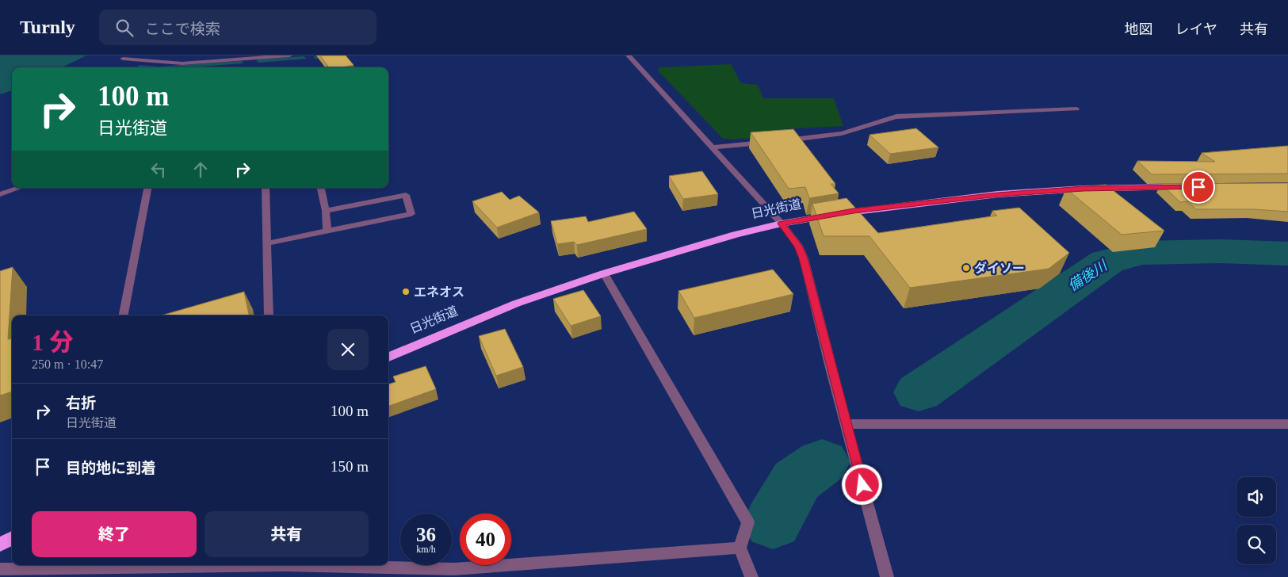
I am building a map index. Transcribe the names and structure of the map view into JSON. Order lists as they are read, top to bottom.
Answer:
{
  "streets": {
    "highway": ["日光街道"]
  },
  "water": ["備後川"],
  "places": ["ダイソー", "エネオス"],
  "page": {
    "header": "Turnly",
    "search": "ここで検索",
    "nav": ["地図", "レイヤ", "共有"],
    "turn": ["100 m", "日光街道"],
    "heading": ["1 分", "250 m · 10:47"],
    "list": [
      {
        "name": "右折",
        "note": "日光街道",
        "value": "100 m"
      },
      {
        "name": "目的地に到着",
        "value": "150 m"
      }
    ],
    "buttons": ["終了", "共有"],
    "speed": "36 km/h",
    "limit": "40"
  }
}
